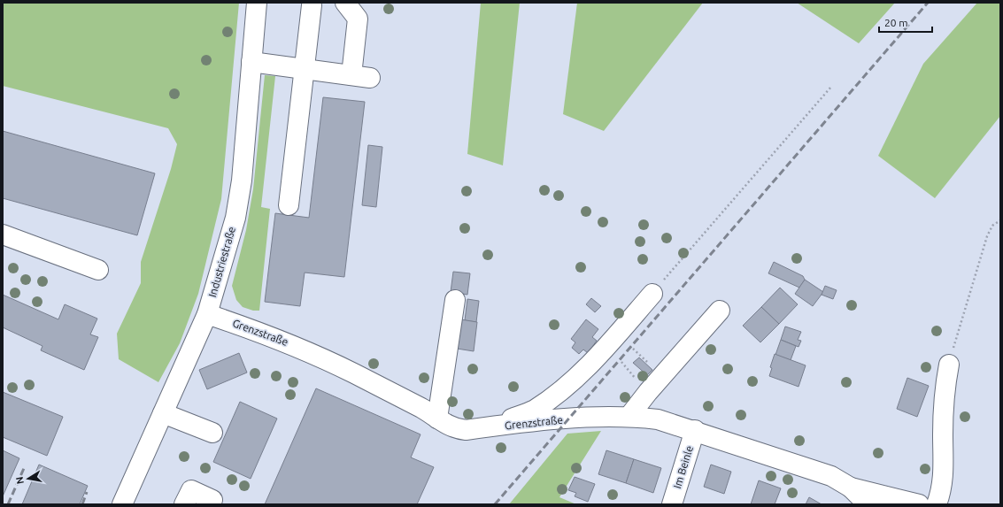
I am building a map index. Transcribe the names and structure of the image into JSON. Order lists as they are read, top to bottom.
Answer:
{
  "streets": {
    "street": ["Industriestraße", "Grenzstraße", "Im Beinle"]
  },
  "crossings": [
    ["Industriestraße", "Grenzstraße"],
    ["Grenzstraße", "Im Beinle"]
  ],
  "scale_bar": "20 m",
  "north": "left"
}
